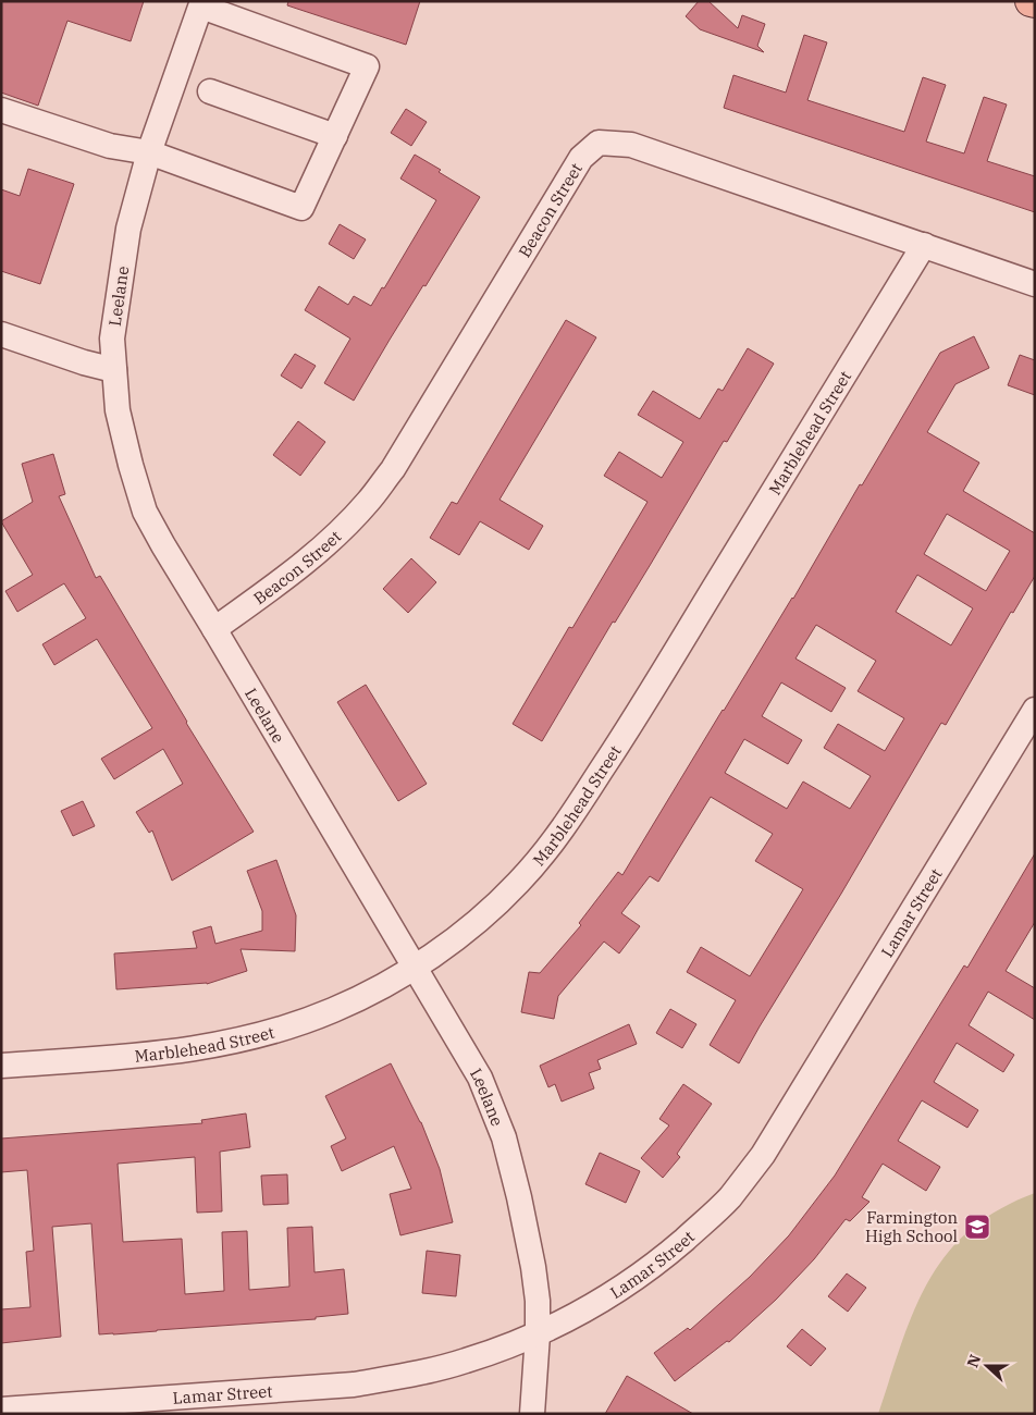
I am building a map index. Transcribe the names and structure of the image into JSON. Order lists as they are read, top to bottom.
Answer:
{
  "streets": {
    "street": [
      "Beacon Street",
      "Leelane",
      "Marblehead Street",
      "Lamar Street"
    ]
  },
  "crossings": [
    ["Beacon Street", "Leelane"],
    ["Beacon Street", "Marblehead Street"],
    ["Leelane", "Marblehead Street"],
    ["Leelane", "Lamar Street"]
  ],
  "places": {
    "school or university": ["Farmington High School"]
  },
  "north": "left"
}
